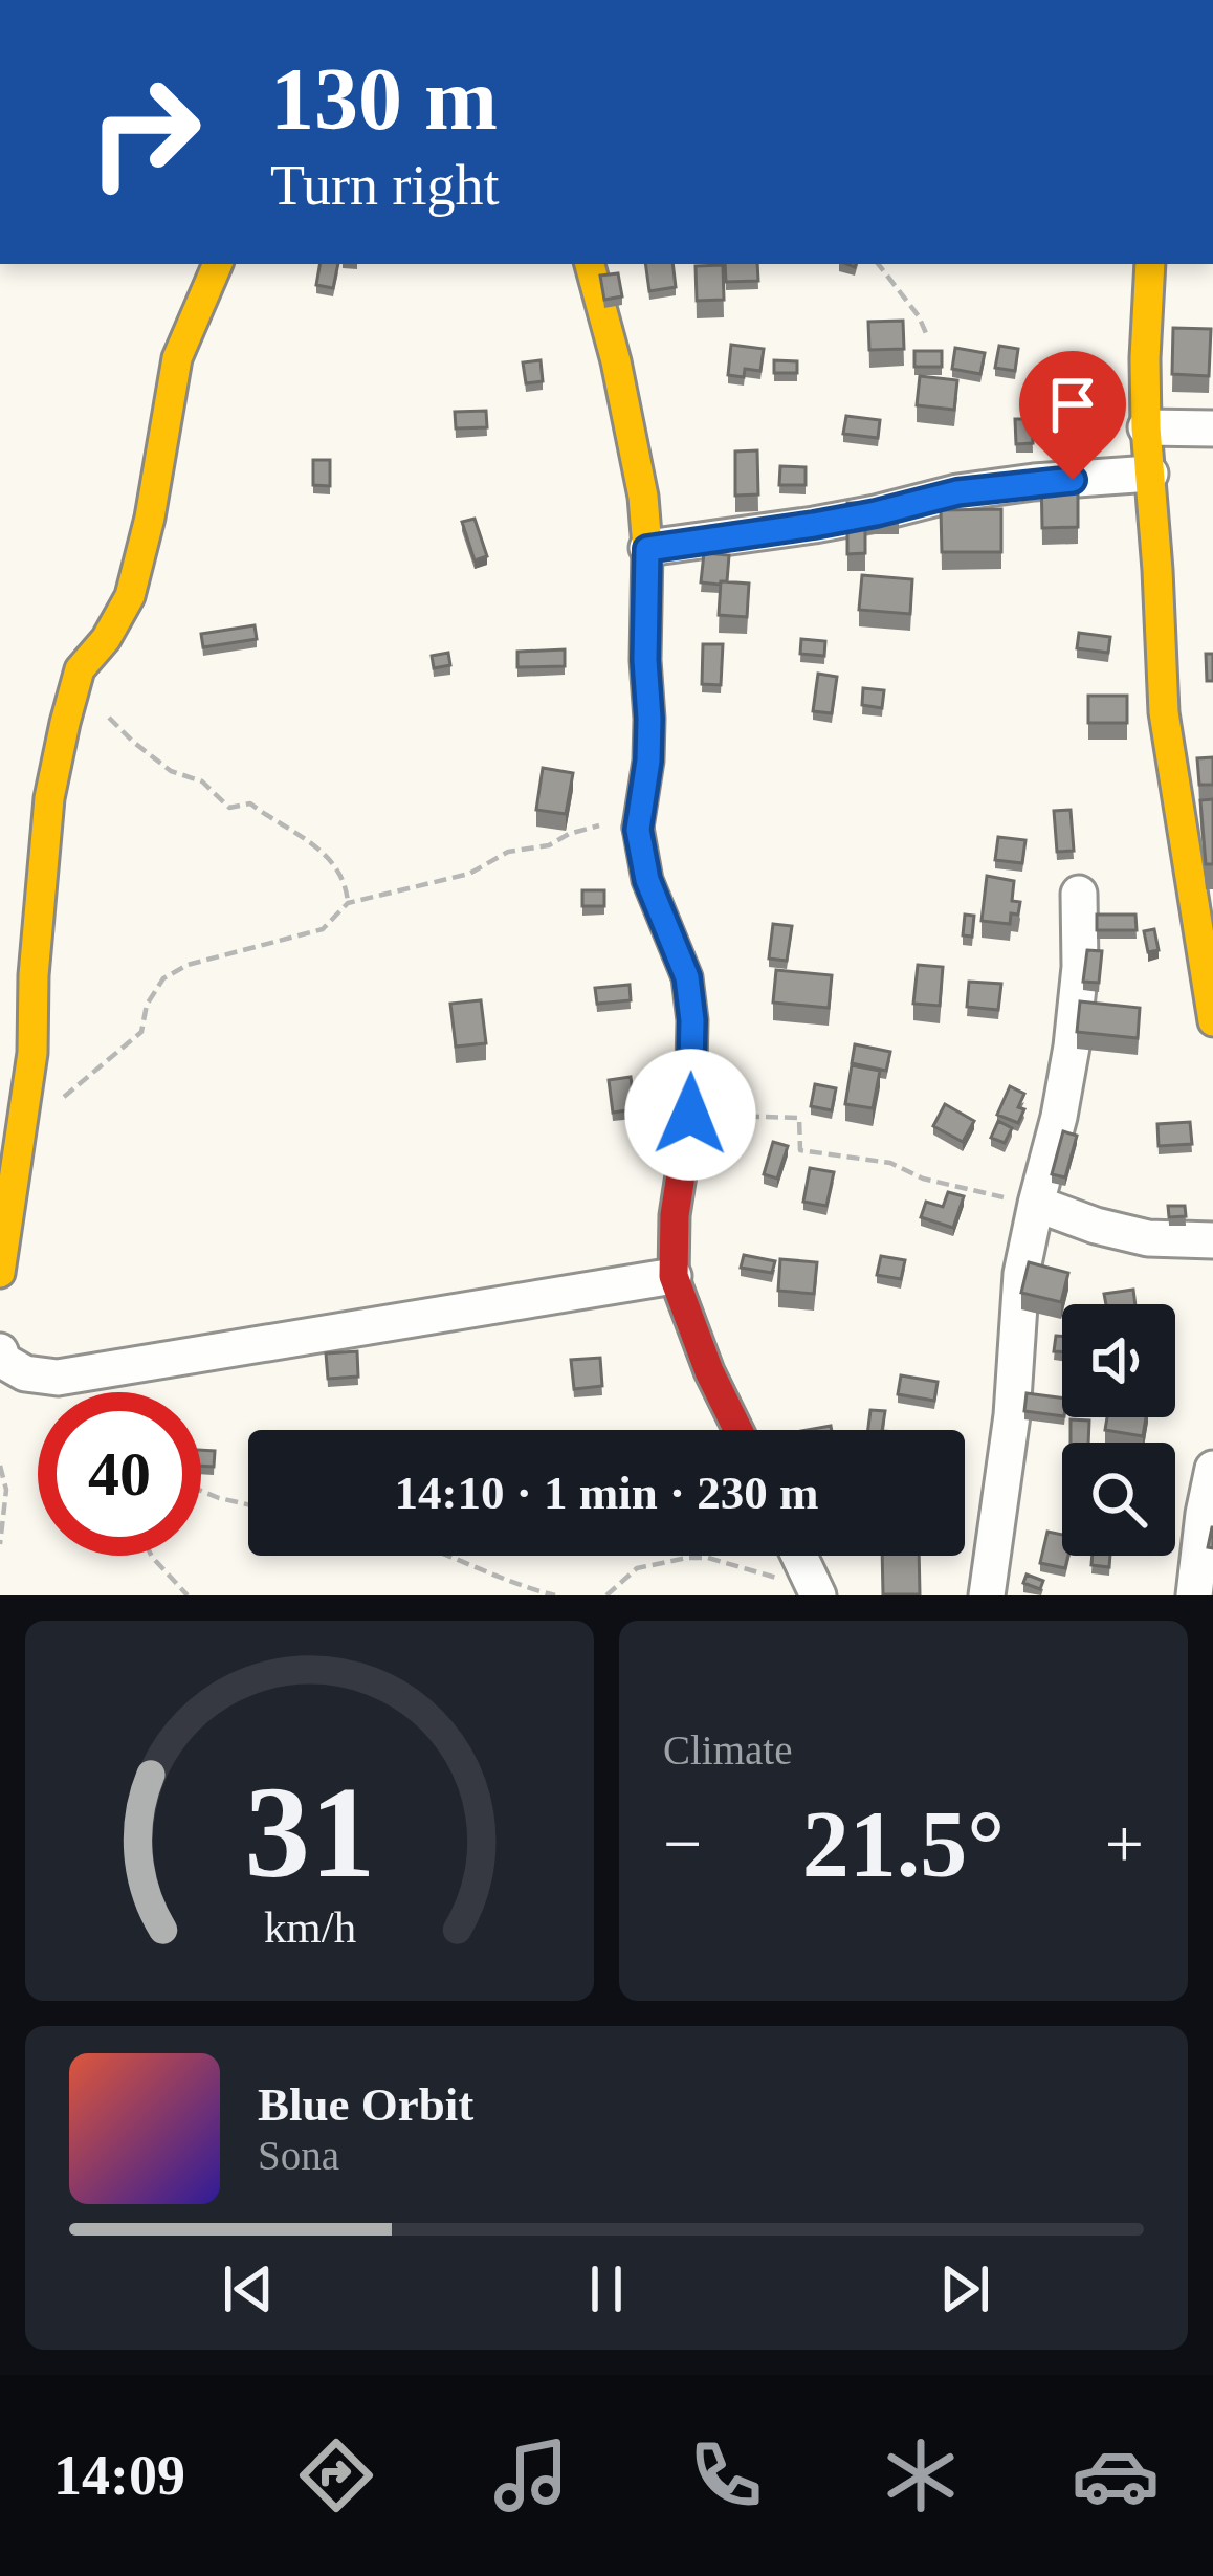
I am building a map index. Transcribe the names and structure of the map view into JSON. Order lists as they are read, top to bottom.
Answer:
{
  "page": {
    "turn": ["130 m", "Turn right"],
    "limit": "40",
    "trip": "14:10 · 1 min · 230 m",
    "tile": "Climate",
    "heat": ["−", "21.5°", "+"],
    "song": ["Blue Orbit", "Sona"],
    "tabs": "14:09",
    "gauge": ["31", "km/h"]
  }
}
